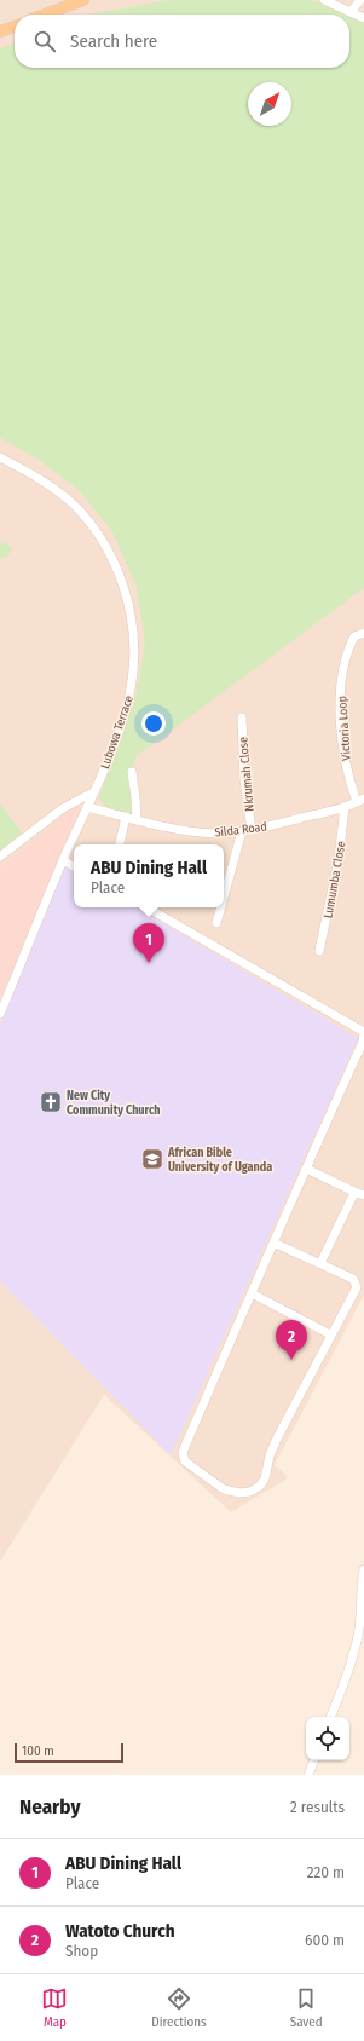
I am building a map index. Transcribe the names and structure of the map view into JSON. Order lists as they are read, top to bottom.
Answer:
{
  "streets": {
    "street": [
      "Victoria Loop",
      "Lubowa Terrace",
      "Nkrumah Close",
      "Silda Road",
      "Lumumba Close"
    ]
  },
  "crossings": [
    ["Victoria Loop", "Silda Road"],
    ["Lubowa Terrace", "Silda Road"],
    ["Nkrumah Close", "Silda Road"],
    ["Silda Road", "Lumumba Close"]
  ],
  "places": {
    "church": ["New City Community Church"],
    "school or university": ["African Bible University of Uganda"]
  },
  "scale_bar": "100 m",
  "north": "top right",
  "page": {
    "search": "Search here",
    "popup": ["ABU Dining Hall", "Place"],
    "pins": ["1", "2"],
    "scale": "100 m",
    "heading": ["Nearby", "2 results"],
    "list": [
      {
        "mark": "1",
        "name": "ABU Dining Hall",
        "note": "Place",
        "value": "220 m"
      },
      {
        "mark": "2",
        "name": "Watoto Church",
        "note": "Shop",
        "value": "600 m"
      }
    ],
    "nav": ["Map", "Directions", "Saved"]
  }
}
